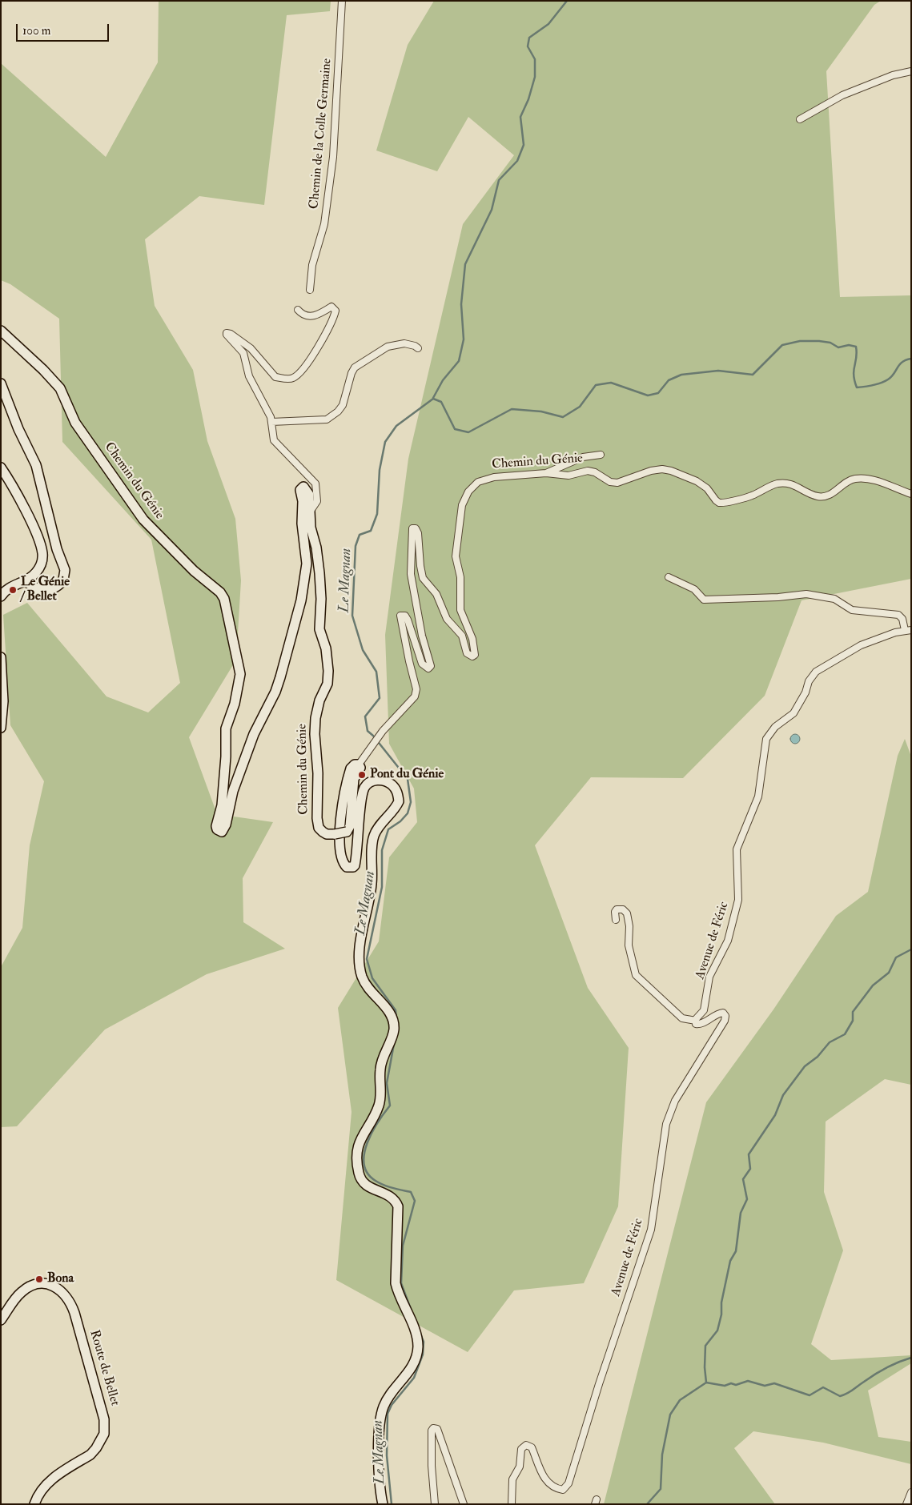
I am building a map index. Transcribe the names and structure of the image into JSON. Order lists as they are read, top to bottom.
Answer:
{
  "streets": {
    "street": [
      "Chemin de la Colle Germaine",
      "Chemin du Génie",
      "Avenue de Féric",
      "Route de Bellet"
    ]
  },
  "water": ["Le Magnan"],
  "places": ["Le Génie / Bellet", "Pont du Génie", "Bona"],
  "scale_bar": "100 m"
}
